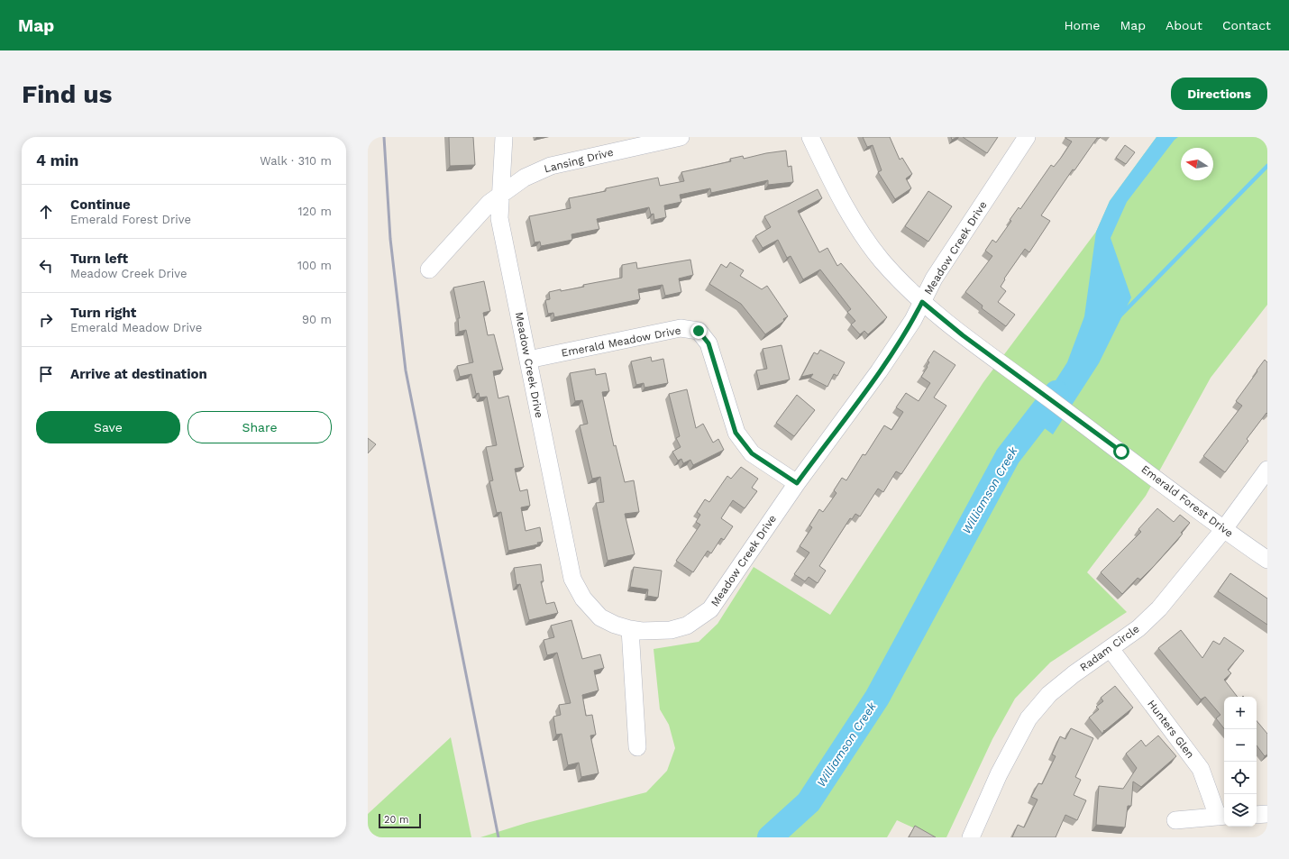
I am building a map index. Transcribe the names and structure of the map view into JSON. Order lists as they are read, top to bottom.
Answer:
{
  "streets": {
    "street": [
      "Lansing Drive",
      "Meadow Creek Drive",
      "Emerald Meadow Drive",
      "Emerald Forest Drive",
      "Radam Circle",
      "Hunters Glen"
    ]
  },
  "crossings": [
    ["Lansing Drive", "Meadow Creek Drive"],
    ["Meadow Creek Drive", "Emerald Meadow Drive"],
    ["Meadow Creek Drive", "Emerald Forest Drive"],
    ["Emerald Forest Drive", "Radam Circle"],
    ["Radam Circle", "Hunters Glen"]
  ],
  "water": ["Williamson Creek"],
  "scale_bar": "20 m",
  "north": "left",
  "page": {
    "header": "Map",
    "nav": [
      "Home",
      "Map",
      "About",
      "Contact"
    ],
    "buttons": [
      "Directions",
      ["Save", "Share"]
    ],
    "title": "Find us",
    "heading": ["4 min", "Walk · 310 m"],
    "list": [
      ["Continue", "Emerald Forest Drive", "120 m"],
      ["Turn left", "Meadow Creek Drive", "100 m"],
      ["Turn right", "Emerald Meadow Drive", "90 m"],
      "Arrive at destination"
    ],
    "map_buttons": ["+", "−"],
    "scale": "20 m"
  }
}
